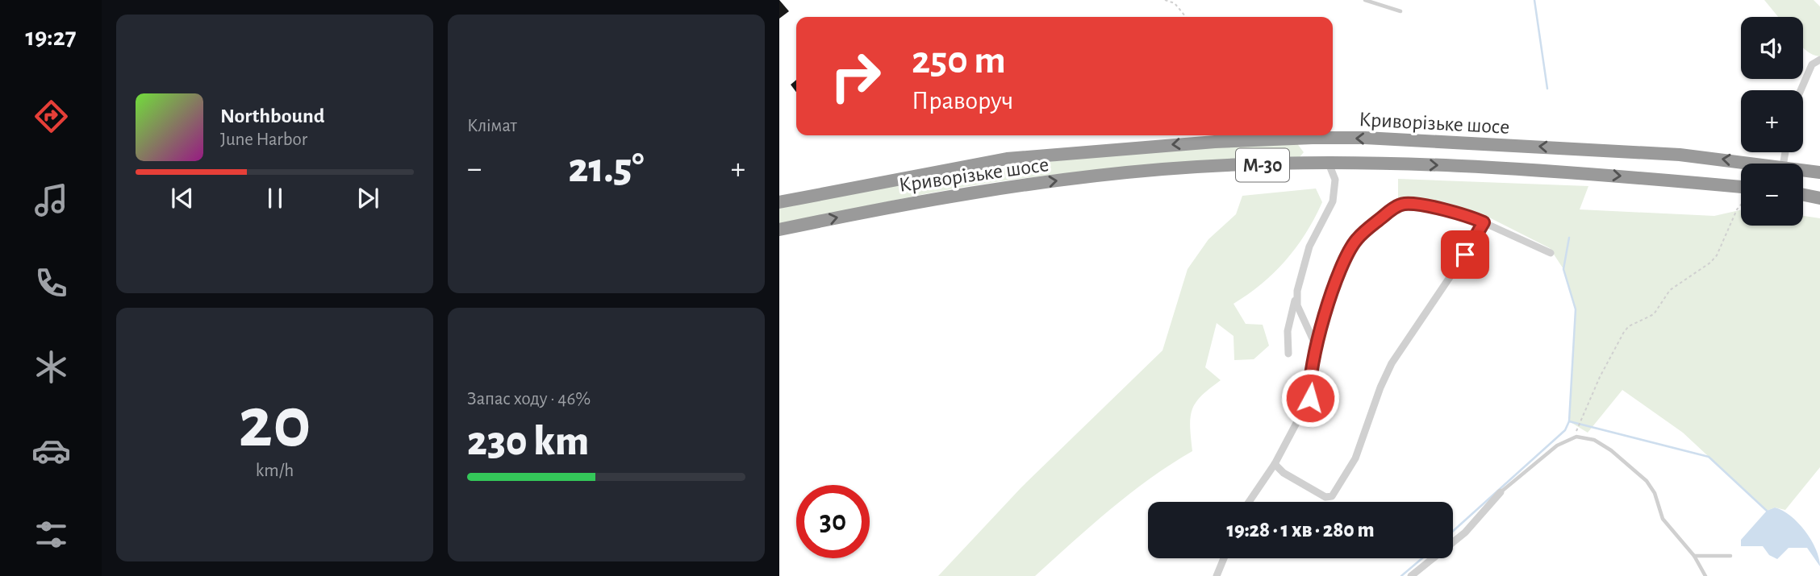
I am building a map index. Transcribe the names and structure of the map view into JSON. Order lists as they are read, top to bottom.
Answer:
{
  "streets": {
    "highway": ["Криворізьке шосе", "М-30"]
  },
  "page": {
    "tabs": "19:27",
    "tile": [
      "Клімат",
      ["20", "km/h"],
      ["Запас ходу · 46%", "230 km"]
    ],
    "map_buttons": ["+", "−"],
    "turn": ["250 m", "Праворуч"],
    "song": ["Northbound", "June Harbor"],
    "heat": ["−", "21.5°", "+"],
    "limit": "30",
    "trip": "19:28 · 1 хв · 280 m"
  }
}
